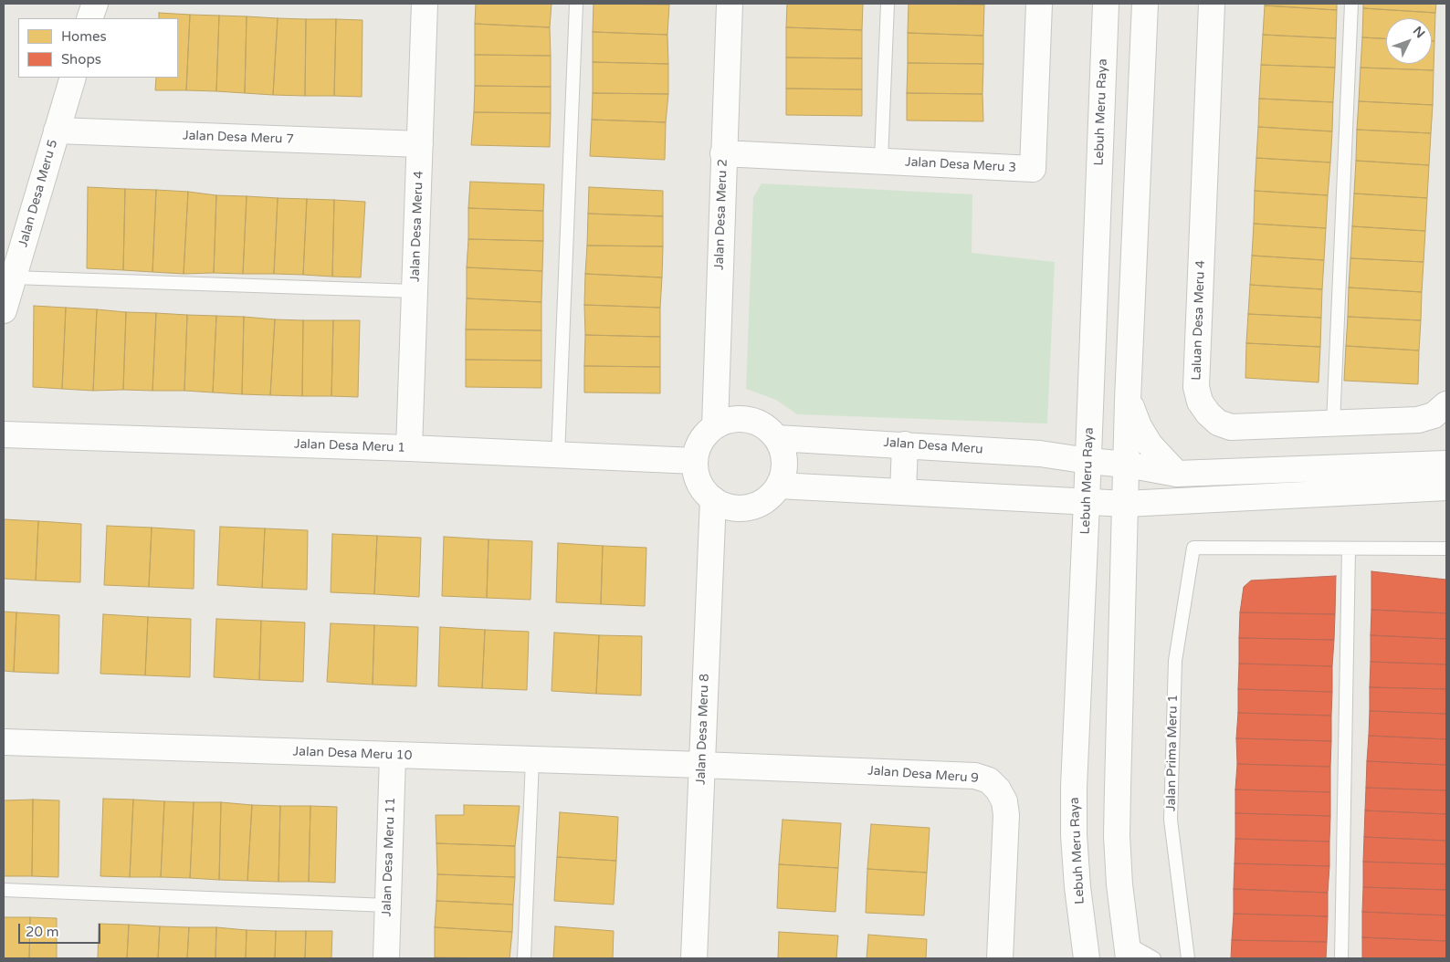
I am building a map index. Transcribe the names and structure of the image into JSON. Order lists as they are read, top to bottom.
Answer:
{
  "streets": {
    "street": [
      "Lebuh Meru Raya",
      "Jalan Desa Meru 7",
      "Jalan Desa Meru 3",
      "Jalan Desa Meru 5",
      "Jalan Desa Meru 2",
      "Jalan Desa Meru 4",
      "Laluan Desa Meru 4",
      "Jalan Desa Meru 1",
      "Jalan Desa Meru",
      "Jalan Desa Meru 8",
      "Jalan Desa Meru 10",
      "Jalan Desa Meru 9",
      "Jalan Desa Meru 11"
    ],
    "lane": ["Jalan Prima Meru 1"]
  },
  "crossings": [
    ["Lebuh Meru Raya", "Jalan Desa Meru"],
    ["Jalan Desa Meru 7", "Jalan Desa Meru 5"],
    ["Jalan Desa Meru 7", "Jalan Desa Meru 4"],
    ["Jalan Desa Meru 3", "Jalan Desa Meru 2"],
    ["Jalan Desa Meru 2", "Jalan Desa Meru 1"],
    ["Jalan Desa Meru 2", "Jalan Desa Meru"],
    ["Jalan Desa Meru 2", "Jalan Desa Meru 8"],
    ["Jalan Desa Meru 4", "Jalan Desa Meru 1"],
    ["Jalan Desa Meru 1", "Jalan Desa Meru"],
    ["Jalan Desa Meru 1", "Jalan Desa Meru 8"],
    ["Jalan Desa Meru", "Jalan Desa Meru 8"],
    ["Jalan Desa Meru 8", "Jalan Desa Meru 10"],
    ["Jalan Desa Meru 8", "Jalan Desa Meru 9"],
    ["Jalan Desa Meru 10", "Jalan Desa Meru 9"],
    ["Jalan Desa Meru 10", "Jalan Desa Meru 11"]
  ],
  "legend": ["Homes", "Shops"],
  "scale_bar": "20 m",
  "north": "top right"
}
